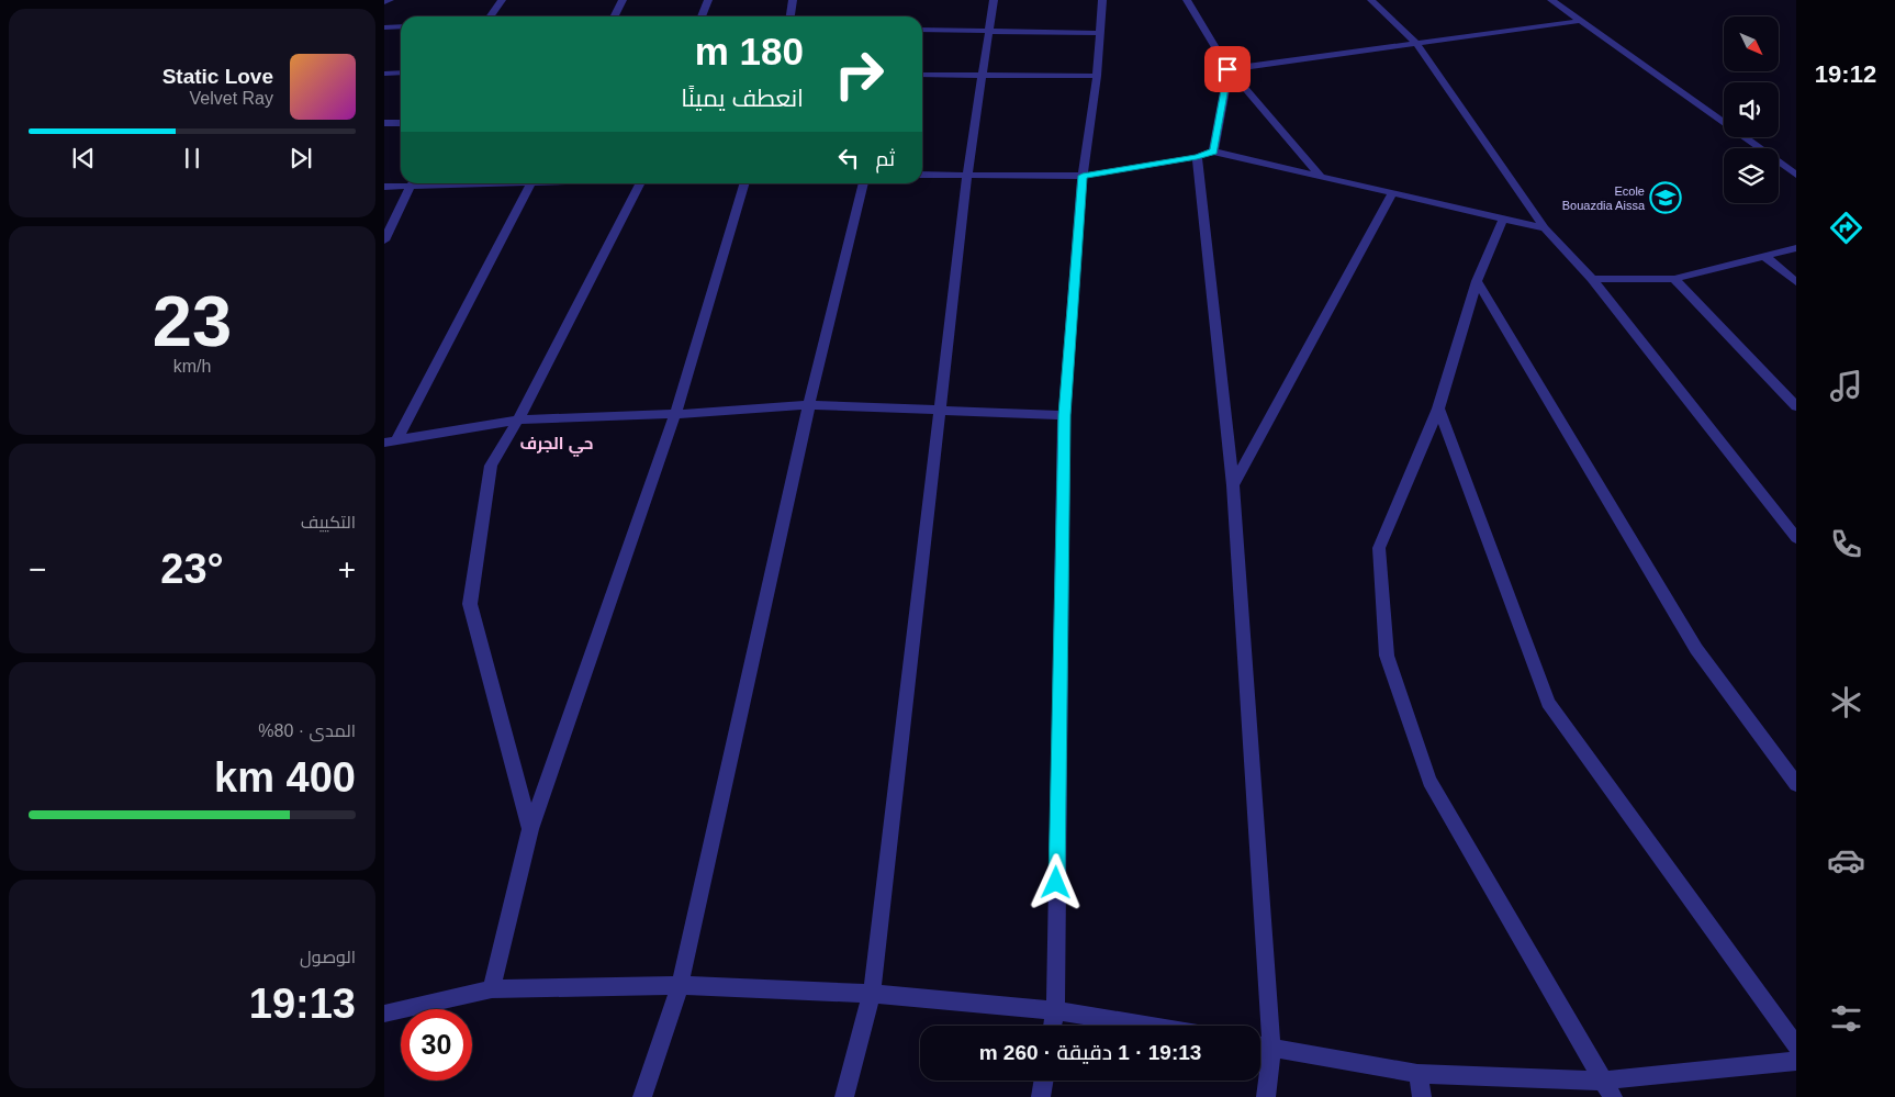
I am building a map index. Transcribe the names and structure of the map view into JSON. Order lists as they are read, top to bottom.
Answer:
{
  "districts": ["حي الجرف"],
  "places": {
    "school or university": ["Ecole Bouazdia Aissa"]
  },
  "north": "bottom right",
  "page": {
    "tabs": "19:12",
    "turn": ["180 m", "انعطف يمينًا"],
    "song": ["Static Love", "Velvet Ray"],
    "then": "ثم",
    "tile": [
      ["23", "km/h"],
      "التكييف",
      ["المدى · 80%", "400 km"],
      ["الوصول", "19:13"]
    ],
    "heat": ["−", "23°", "+"],
    "limit": "30",
    "trip": "19:13 · 1 دقيقة · 260 m"
  }
}
